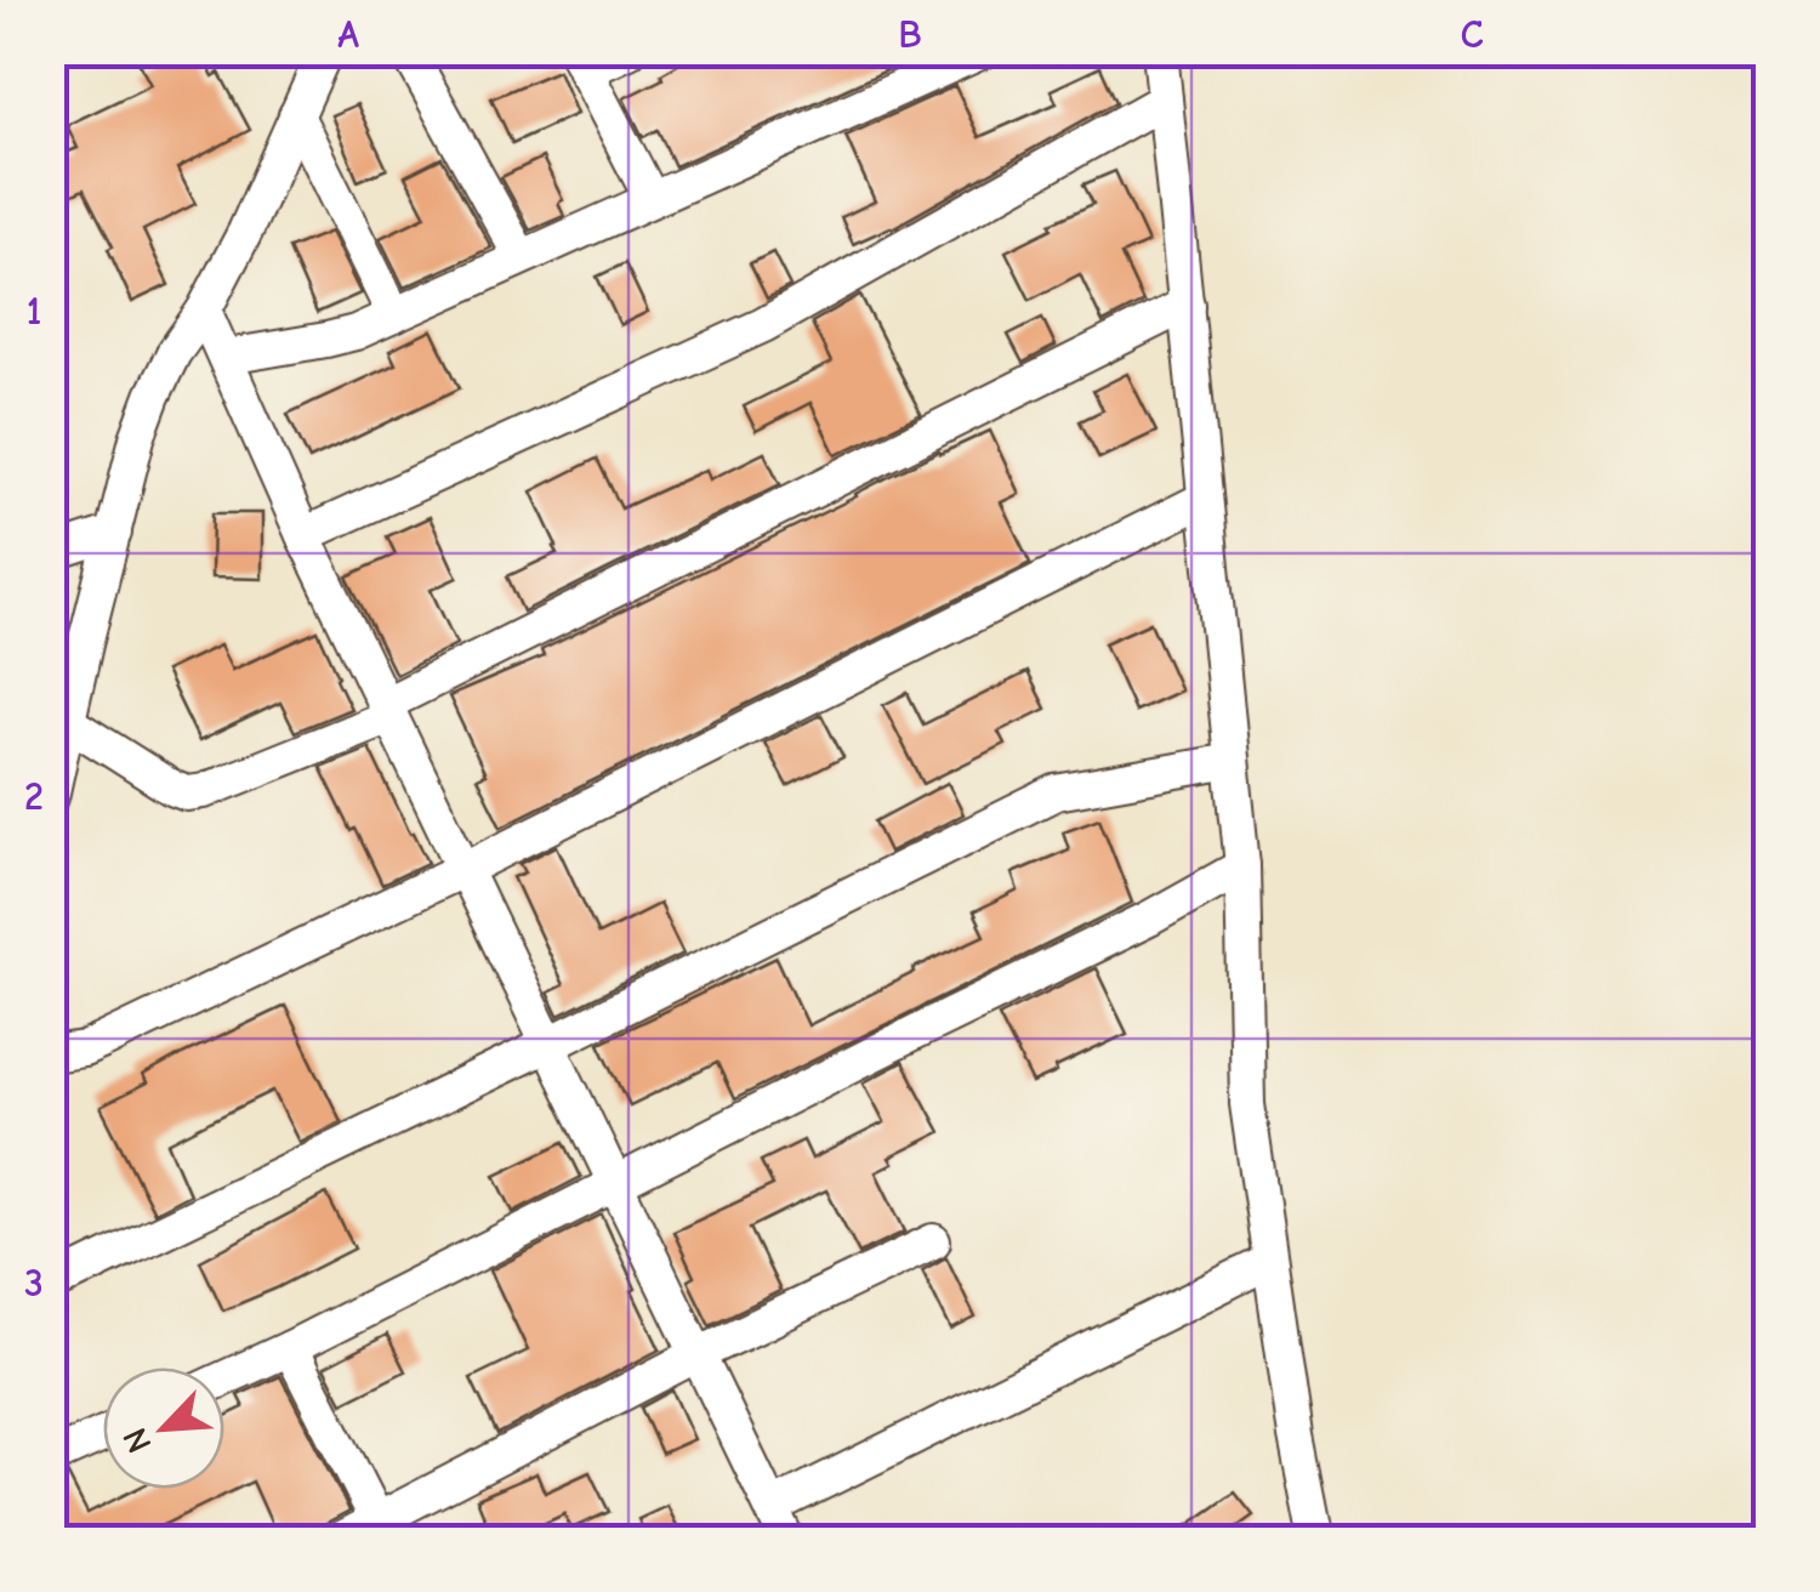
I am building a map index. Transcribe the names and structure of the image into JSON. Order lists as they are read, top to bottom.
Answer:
{
  "north": "bottom left",
  "grid": {
    "columns": ["A", "B", "C"],
    "rows": ["1", "2", "3"]
  }
}
